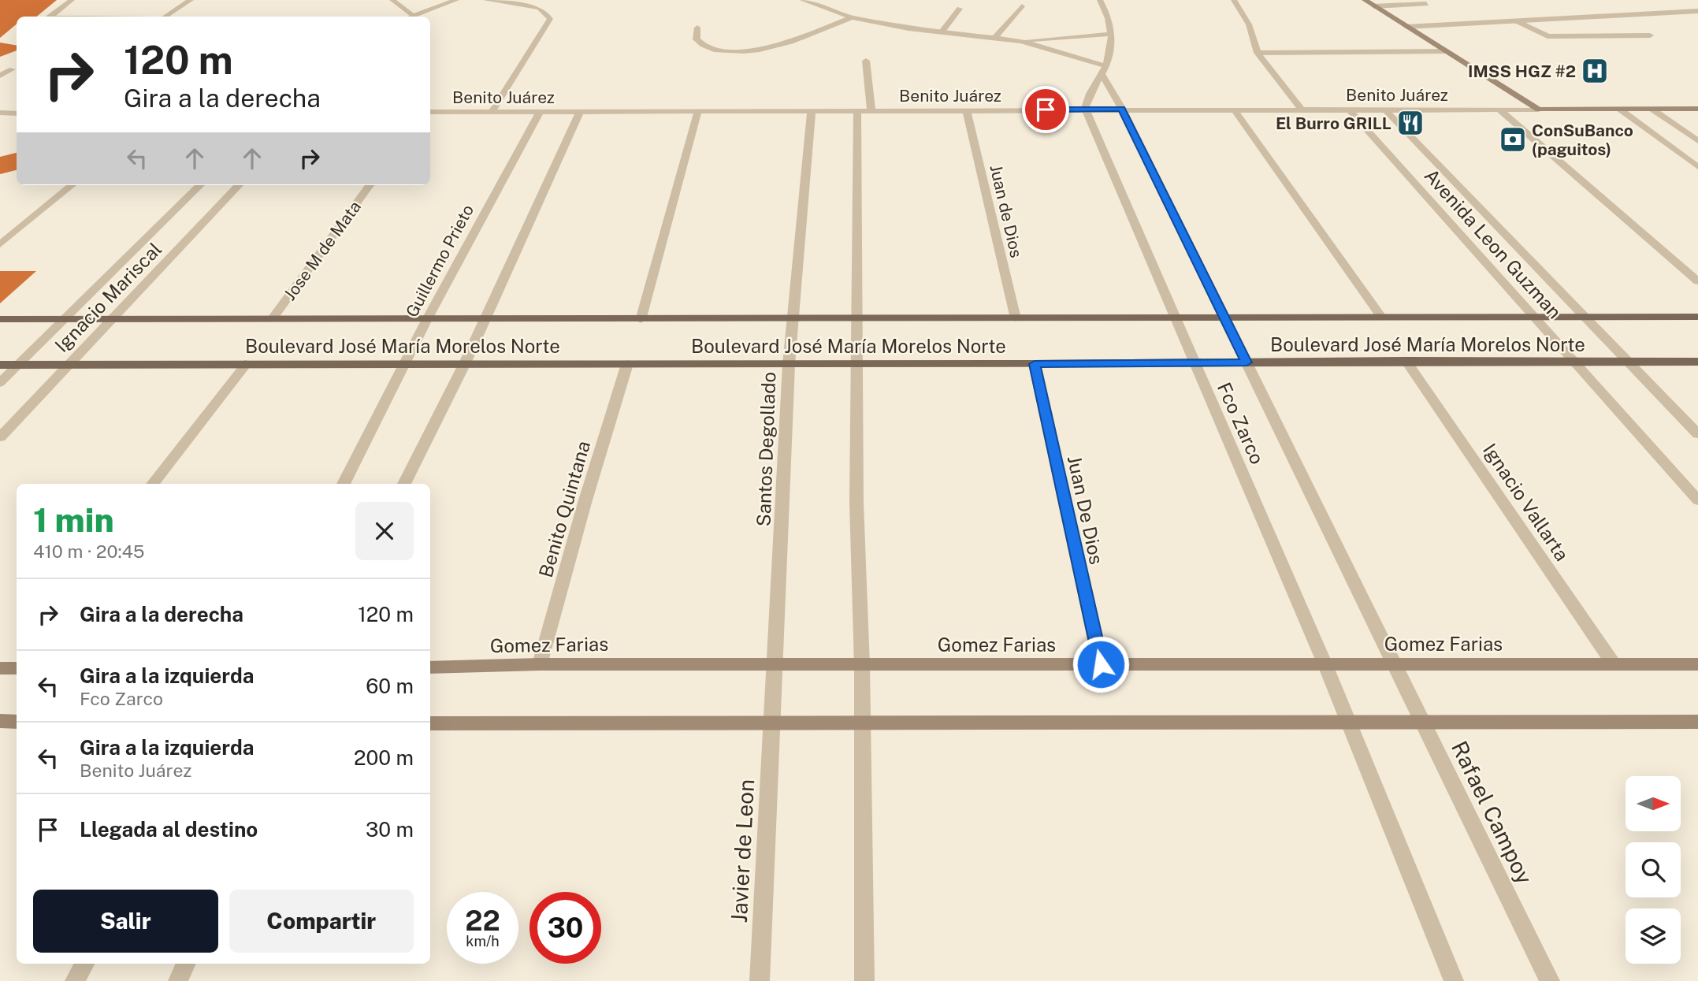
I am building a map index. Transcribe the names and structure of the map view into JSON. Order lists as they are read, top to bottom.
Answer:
{
  "streets": {
    "main road": ["Boulevard José María Morelos Norte"],
    "street": [
      "Benito Juárez",
      "Juan de Dios",
      "Avenida Leon Guzman",
      "Jose M de Mata",
      "Guillermo Prieto",
      "Ignacio Mariscal",
      "Fco Zarco",
      "Santos Degollado",
      "Ignacio Vallarta",
      "Benito Quintana",
      "Juan De Dios",
      "Gomez Farias",
      "Rafael Campoy",
      "Javier de Leon"
    ]
  },
  "crossings": [
    ["Benito Juárez", "Juan de Dios"],
    ["Benito Juárez", "Avenida Leon Guzman"],
    ["Benito Juárez", "Guillermo Prieto"],
    ["Benito Juárez", "Fco Zarco"],
    ["Benito Juárez", "Santos Degollado"],
    ["Juan de Dios", "Boulevard José María Morelos Norte"],
    ["Avenida Leon Guzman", "Boulevard José María Morelos Norte"],
    ["Jose M de Mata", "Boulevard José María Morelos Norte"],
    ["Guillermo Prieto", "Boulevard José María Morelos Norte"],
    ["Ignacio Mariscal", "Boulevard José María Morelos Norte"],
    ["Boulevard José María Morelos Norte", "Fco Zarco"],
    ["Boulevard José María Morelos Norte", "Santos Degollado"],
    ["Boulevard José María Morelos Norte", "Ignacio Vallarta"],
    ["Boulevard José María Morelos Norte", "Benito Quintana"],
    ["Boulevard José María Morelos Norte", "Juan De Dios"],
    ["Fco Zarco", "Gomez Farias"],
    ["Fco Zarco", "Rafael Campoy"],
    ["Santos Degollado", "Gomez Farias"],
    ["Santos Degollado", "Javier de Leon"],
    ["Ignacio Vallarta", "Gomez Farias"],
    ["Benito Quintana", "Gomez Farias"],
    ["Juan De Dios", "Gomez Farias"],
    ["Gomez Farias", "Rafael Campoy"]
  ],
  "places": {
    "hospital": ["IMSS HGZ #2"],
    "restaurant": ["El Burro GRILL"],
    "bank": ["ConSuBanco (paguitos)"]
  },
  "north": "right",
  "page": {
    "turn": ["120 m", "Gira a la derecha"],
    "heading": ["1 min", "410 m · 20:45"],
    "list": [
      {
        "name": "Gira a la derecha",
        "value": "120 m"
      },
      {
        "name": "Gira a la izquierda",
        "note": "Fco Zarco",
        "value": "60 m"
      },
      {
        "name": "Gira a la izquierda",
        "note": "Benito Juárez",
        "value": "200 m"
      },
      {
        "name": "Llegada al destino",
        "value": "30 m"
      }
    ],
    "buttons": ["Salir", "Compartir"],
    "speed": "22 km/h",
    "limit": "30"
  }
}
